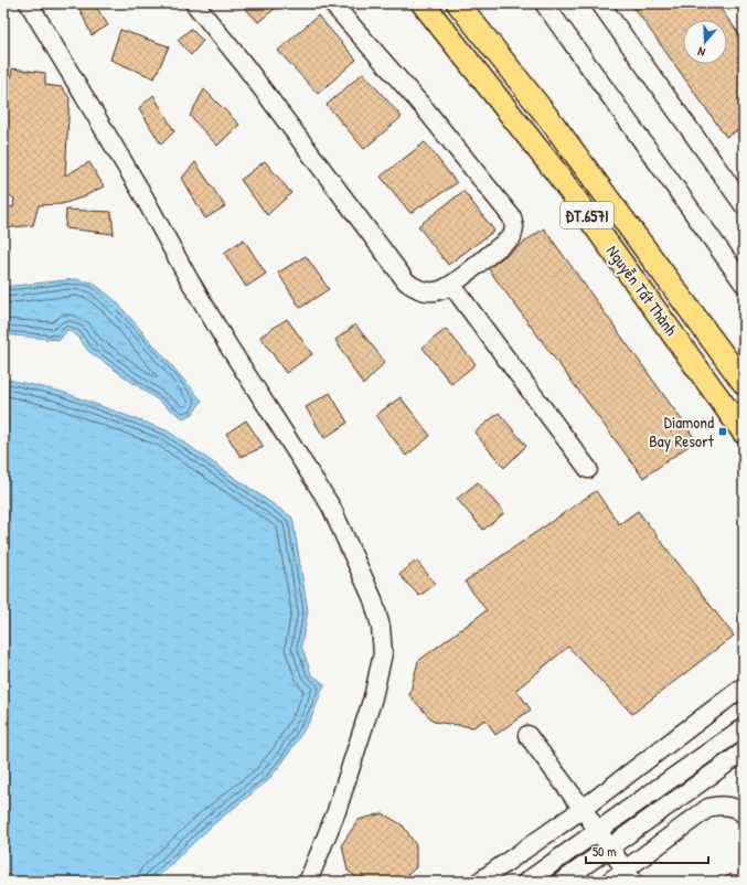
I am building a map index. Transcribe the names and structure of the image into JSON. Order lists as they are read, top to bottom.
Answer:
{
  "streets": {
    "main road": ["ĐT.657I", "Nguyễn Tất Thành"]
  },
  "places": {
    "transit": ["Diamond Bay Resort"]
  },
  "scale_bar": "50 m",
  "north": "bottom"
}
